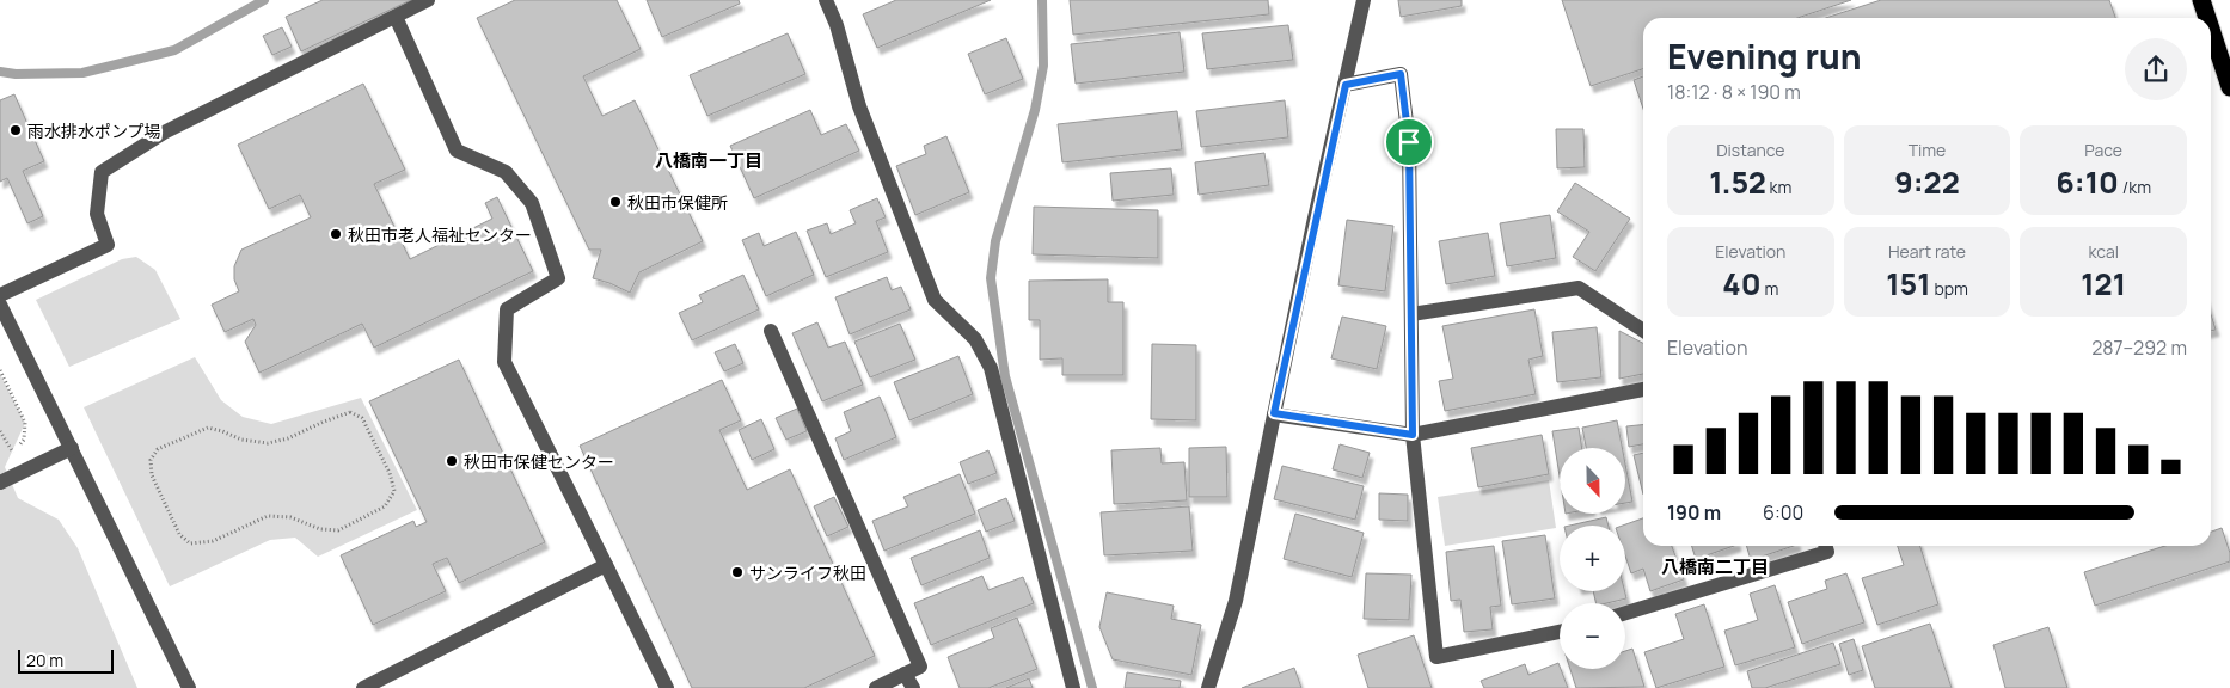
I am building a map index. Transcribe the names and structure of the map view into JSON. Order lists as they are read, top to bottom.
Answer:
{
  "districts": ["八橋南一丁目", "八橋南二丁目"],
  "places": [
    "雨水排水ポンプ場",
    "秋田市保健所",
    "秋田市老人福祉センター",
    "秋田市保健センター",
    "サンライフ秋田"
  ],
  "scale_bar": "20 m",
  "north": "bottom",
  "page": {
    "heading": ["Evening run", "18:12 · 8 × 190 m"],
    "stats": [
      ["Distance", "1.52 km"],
      ["Time", "9:22"],
      ["Pace", "6:10 /km"],
      ["Elevation", "40 m"],
      ["Heart rate", "151 bpm"],
      ["kcal", "121"]
    ],
    "chart": ["Elevation", "287–292 m"],
    "map_buttons": ["+", "−"],
    "list": [
      {
        "name": "190 m",
        "note": "6:00"
      }
    ],
    "scale": "20 m"
  }
}
